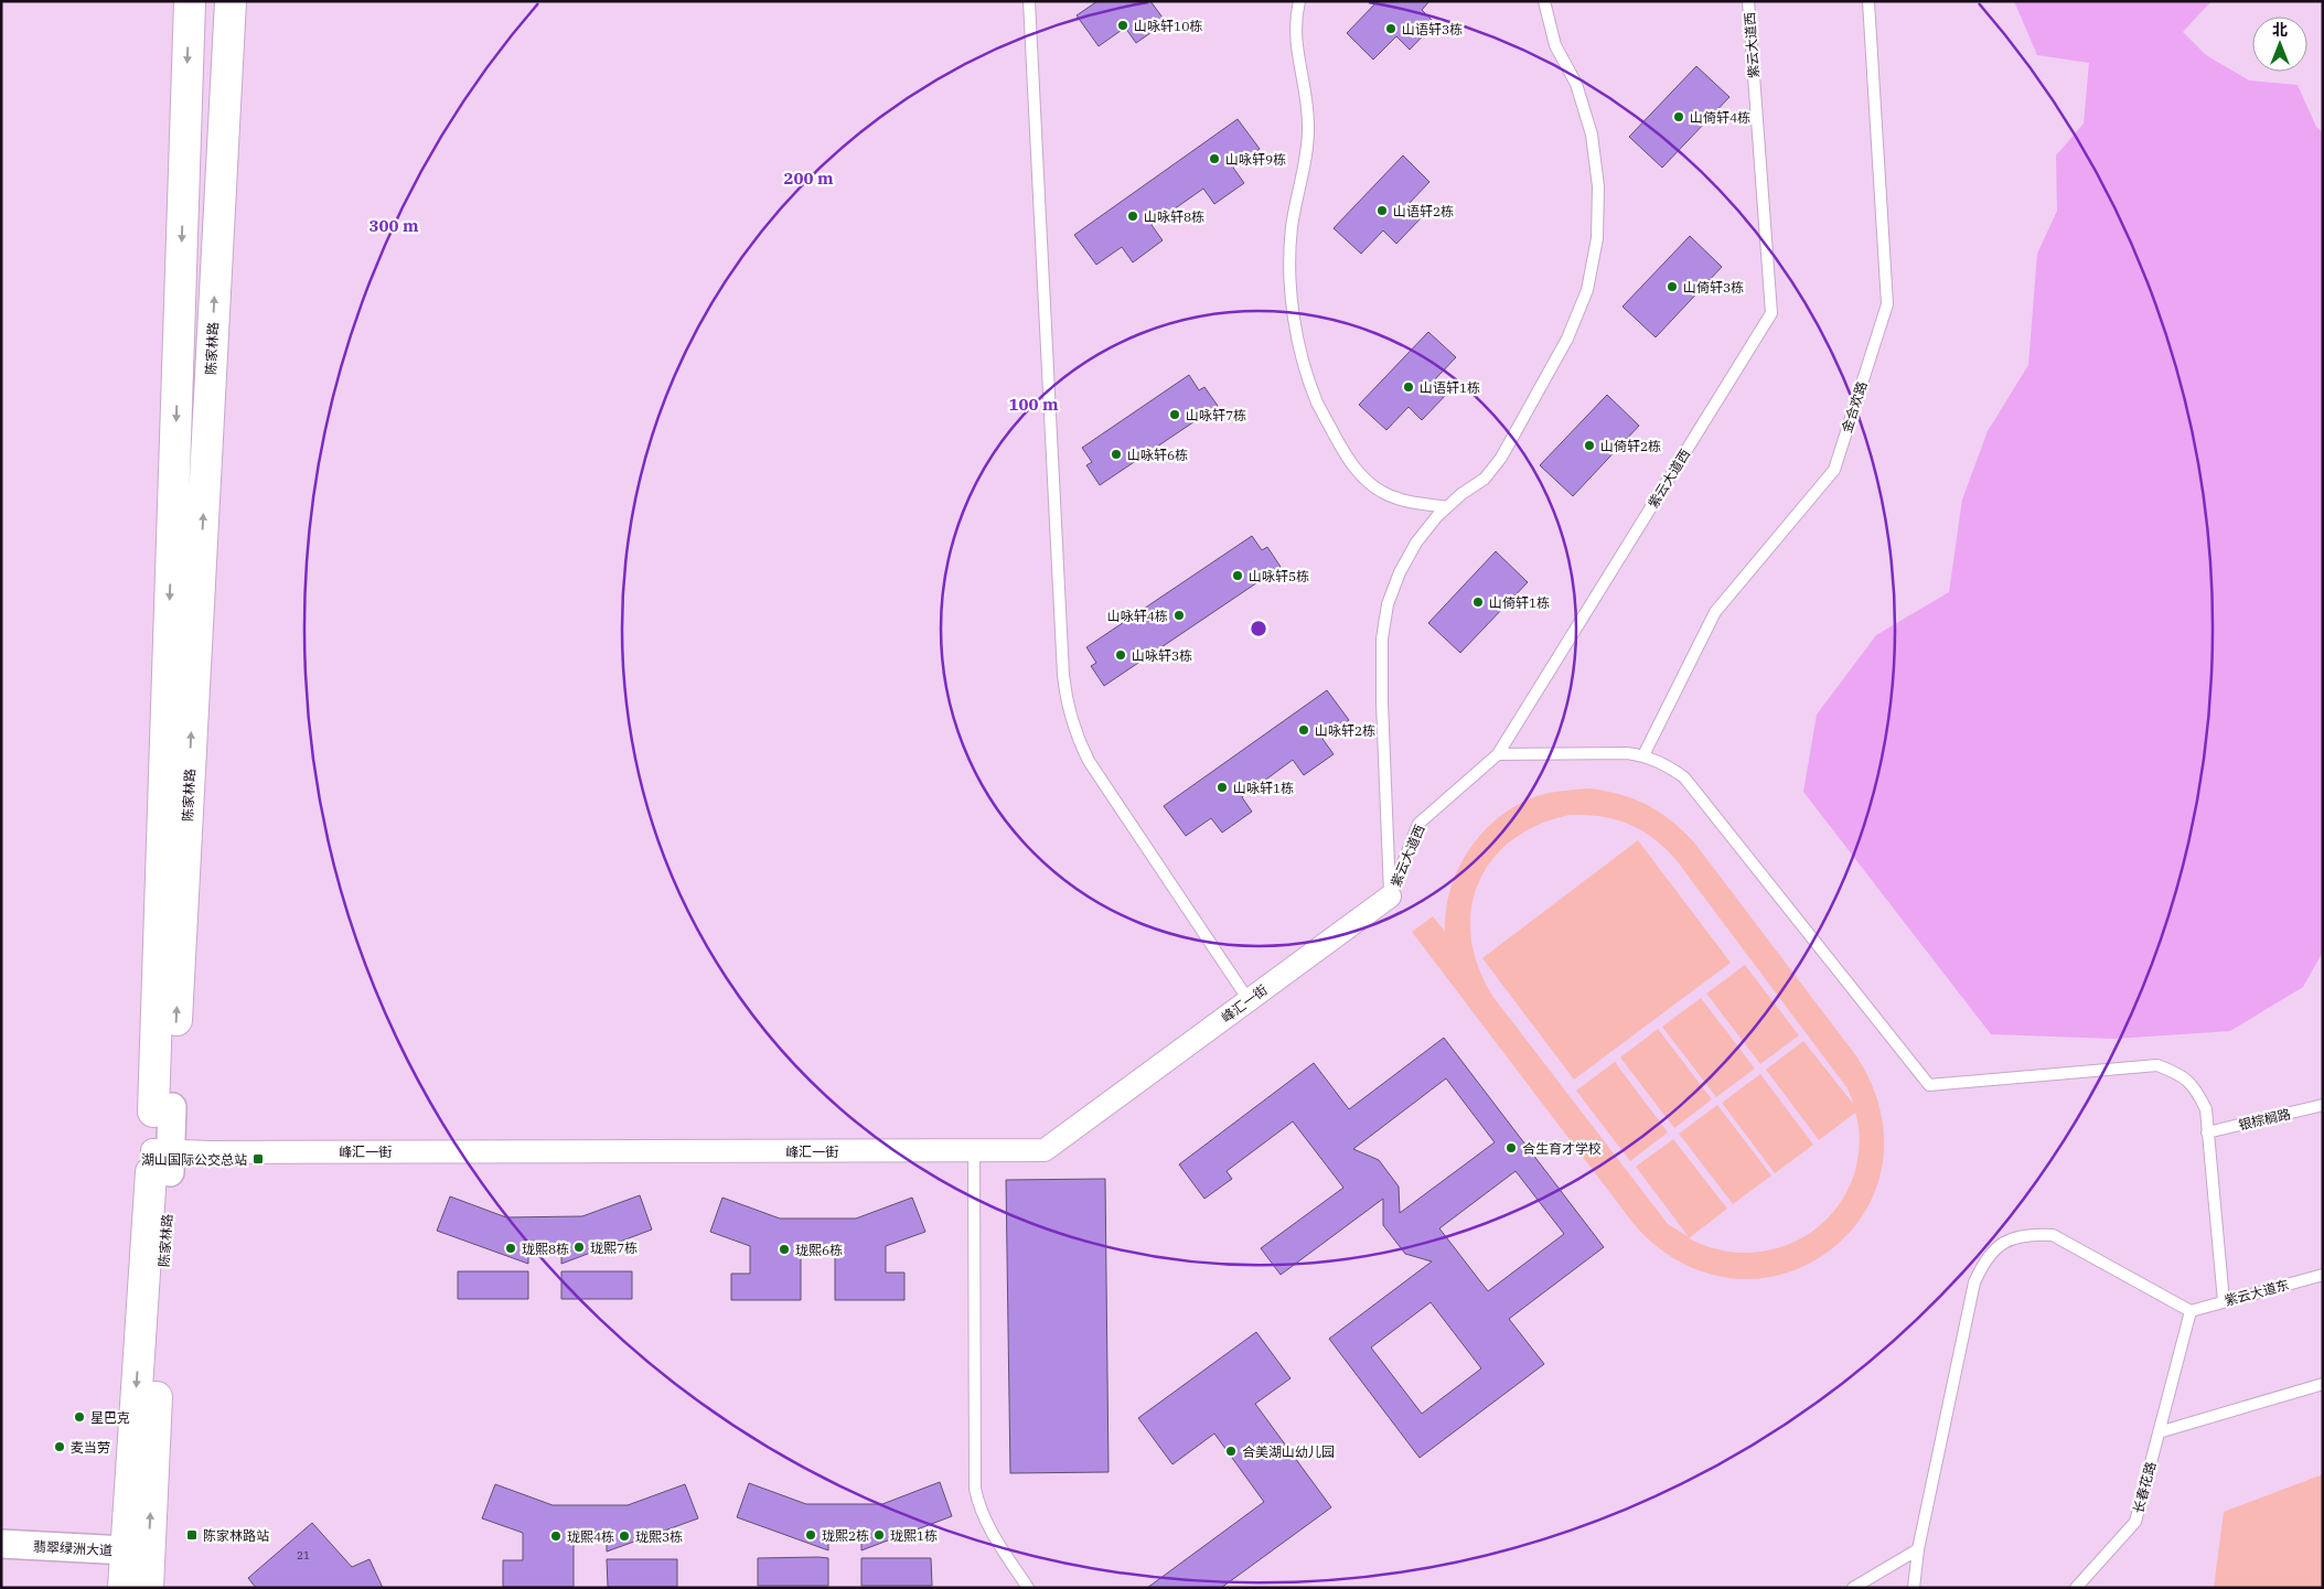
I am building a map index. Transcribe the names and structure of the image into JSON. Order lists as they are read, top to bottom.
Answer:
{
  "streets": {
    "main road": ["陈家林路"],
    "street": ["峰汇一街", "翡翠绿洲大道"],
    "lane": [
      "紫云大道西",
      "金合欢路",
      "银棕榈路",
      "紫云大道东",
      "长春花路"
    ]
  },
  "crossings": [
    ["紫云大道西", "峰汇一街"],
    ["陈家林路", "峰汇一街"],
    ["陈家林路", "翡翠绿洲大道"],
    ["紫云大道东", "长春花路"]
  ],
  "places": {
    "other": [
      "山咏轩10栋",
      "山语轩3栋",
      "山倚轩4栋",
      "山咏轩9栋",
      "山语轩2栋",
      "山咏轩8栋",
      "山倚轩3栋",
      "山语轩1栋",
      "山咏轩7栋",
      "山倚轩2栋",
      "山咏轩6栋",
      "山咏轩5栋",
      "山倚轩1栋",
      "山咏轩4栋",
      "山咏轩3栋",
      "山咏轩2栋",
      "山咏轩1栋",
      "合生育才学校",
      "珑熙7栋",
      "珑熙8栋",
      "珑熙6栋",
      "星巴克",
      "麦当劳",
      "合美湖山幼儿园",
      "珑熙2栋",
      "珑熙1栋",
      "珑熙4栋",
      "珑熙3栋"
    ],
    "transit": ["湖山国际公交总站", "陈家林路站"]
  },
  "house_numbers": ["21"],
  "north": "top",
  "rings": ["200 m", "300 m", "100 m"]
}
